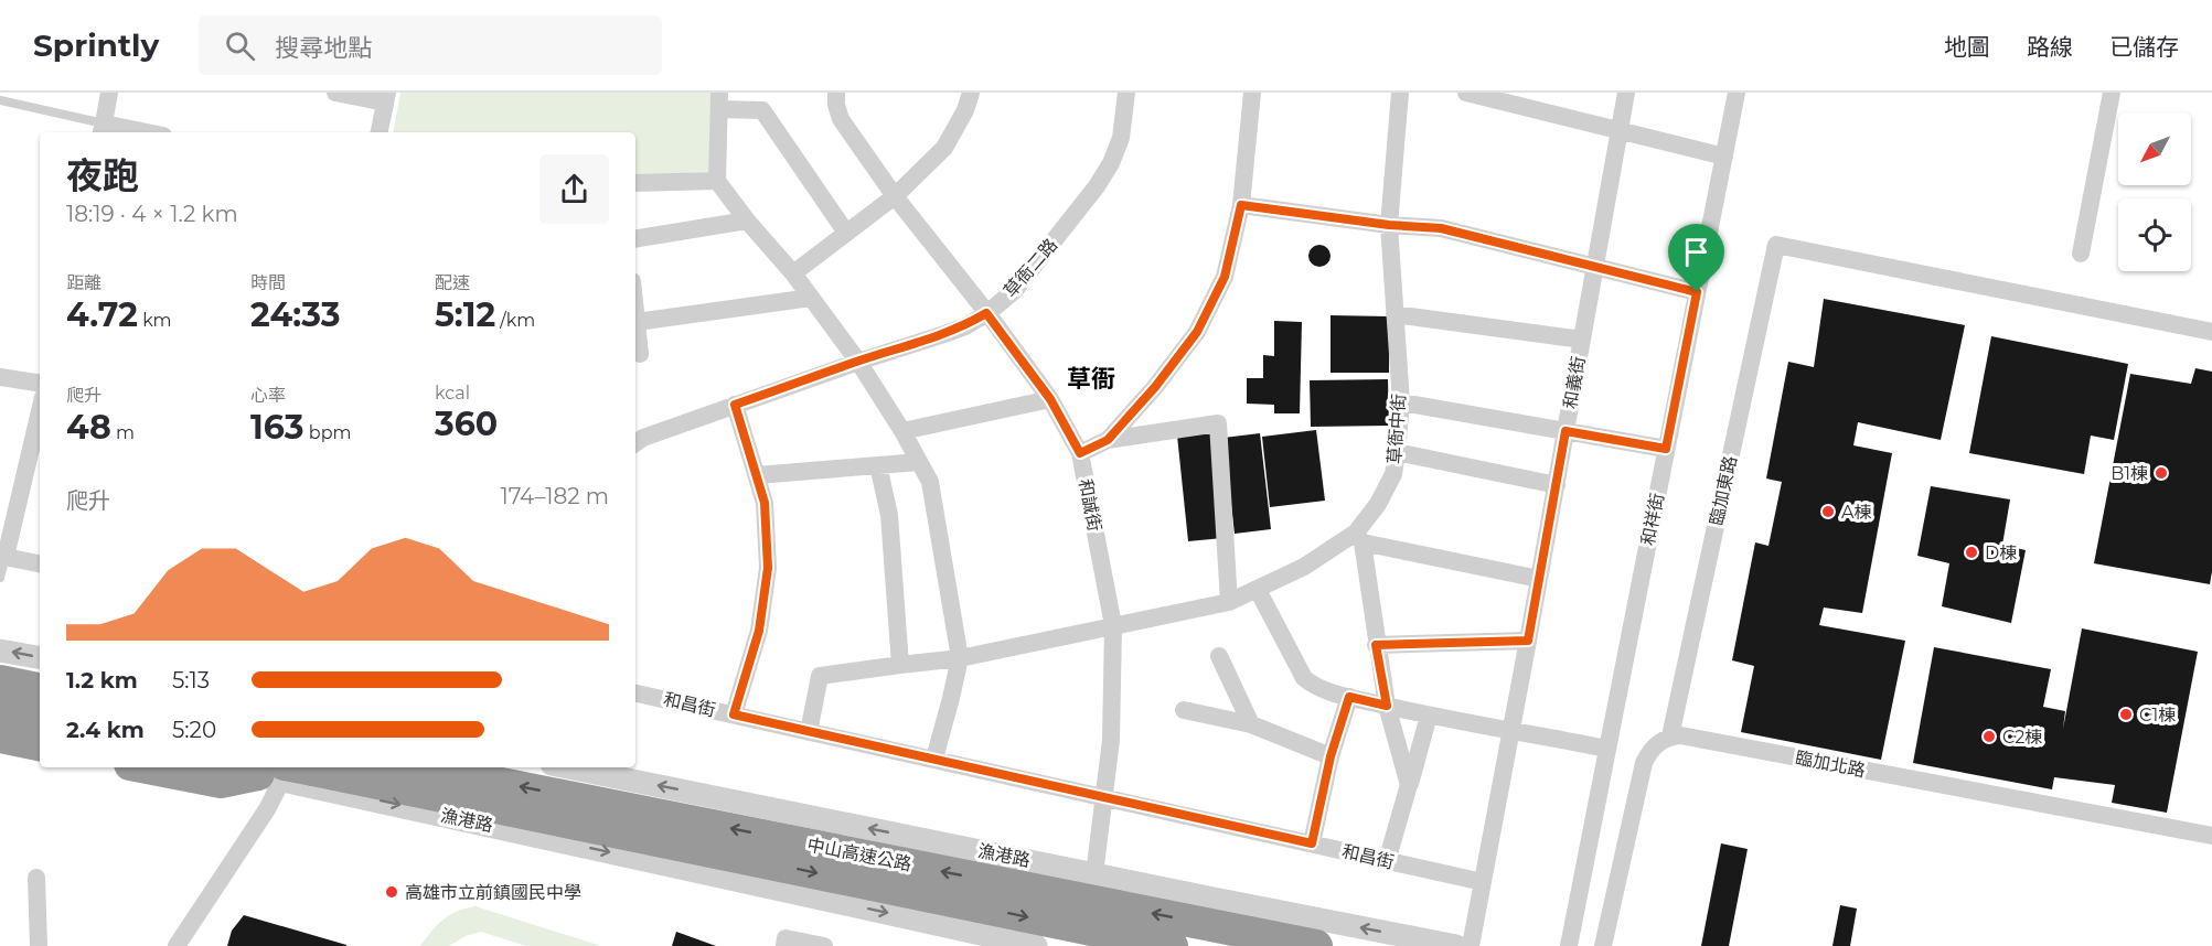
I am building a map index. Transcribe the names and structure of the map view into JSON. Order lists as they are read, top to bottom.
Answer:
{
  "streets": {
    "highway": ["中山高速公路"],
    "street": [
      "草衙二路",
      "和義街",
      "草衙中街",
      "臨加東路",
      "和誠街",
      "和祥街",
      "和昌街",
      "臨加北路",
      "漁港路"
    ]
  },
  "crossings": [
    ["草衙二路", "和誠街"],
    ["和義街", "和昌街"],
    ["草衙中街", "和誠街"],
    ["草衙中街", "和昌街"],
    ["臨加東路", "臨加北路"],
    ["和誠街", "和昌街"],
    ["和誠街", "漁港路"],
    ["漁港路", "中山高速公路"]
  ],
  "districts": ["草衙"],
  "places": [
    "B1棟",
    "A棟",
    "D棟",
    "C1棟",
    "C2棟",
    "高雄市立前鎮國民中學"
  ],
  "north": "bottom left",
  "page": {
    "header": "Sprintly",
    "search": "搜尋地點",
    "nav": ["地圖", "路線", "已儲存"],
    "heading": ["夜跑", "18:19 · 4 × 1.2 km"],
    "stats": [
      ["距離", "4.72 km"],
      ["時間", "24:33"],
      ["配速", "5:12 /km"],
      ["爬升", "48 m"],
      ["心率", "163 bpm"],
      ["kcal", "360"]
    ],
    "chart": ["爬升", "174–182 m"],
    "list": [
      {
        "name": "1.2 km",
        "note": "5:13"
      },
      {
        "name": "2.4 km",
        "note": "5:20"
      }
    ]
  }
}
